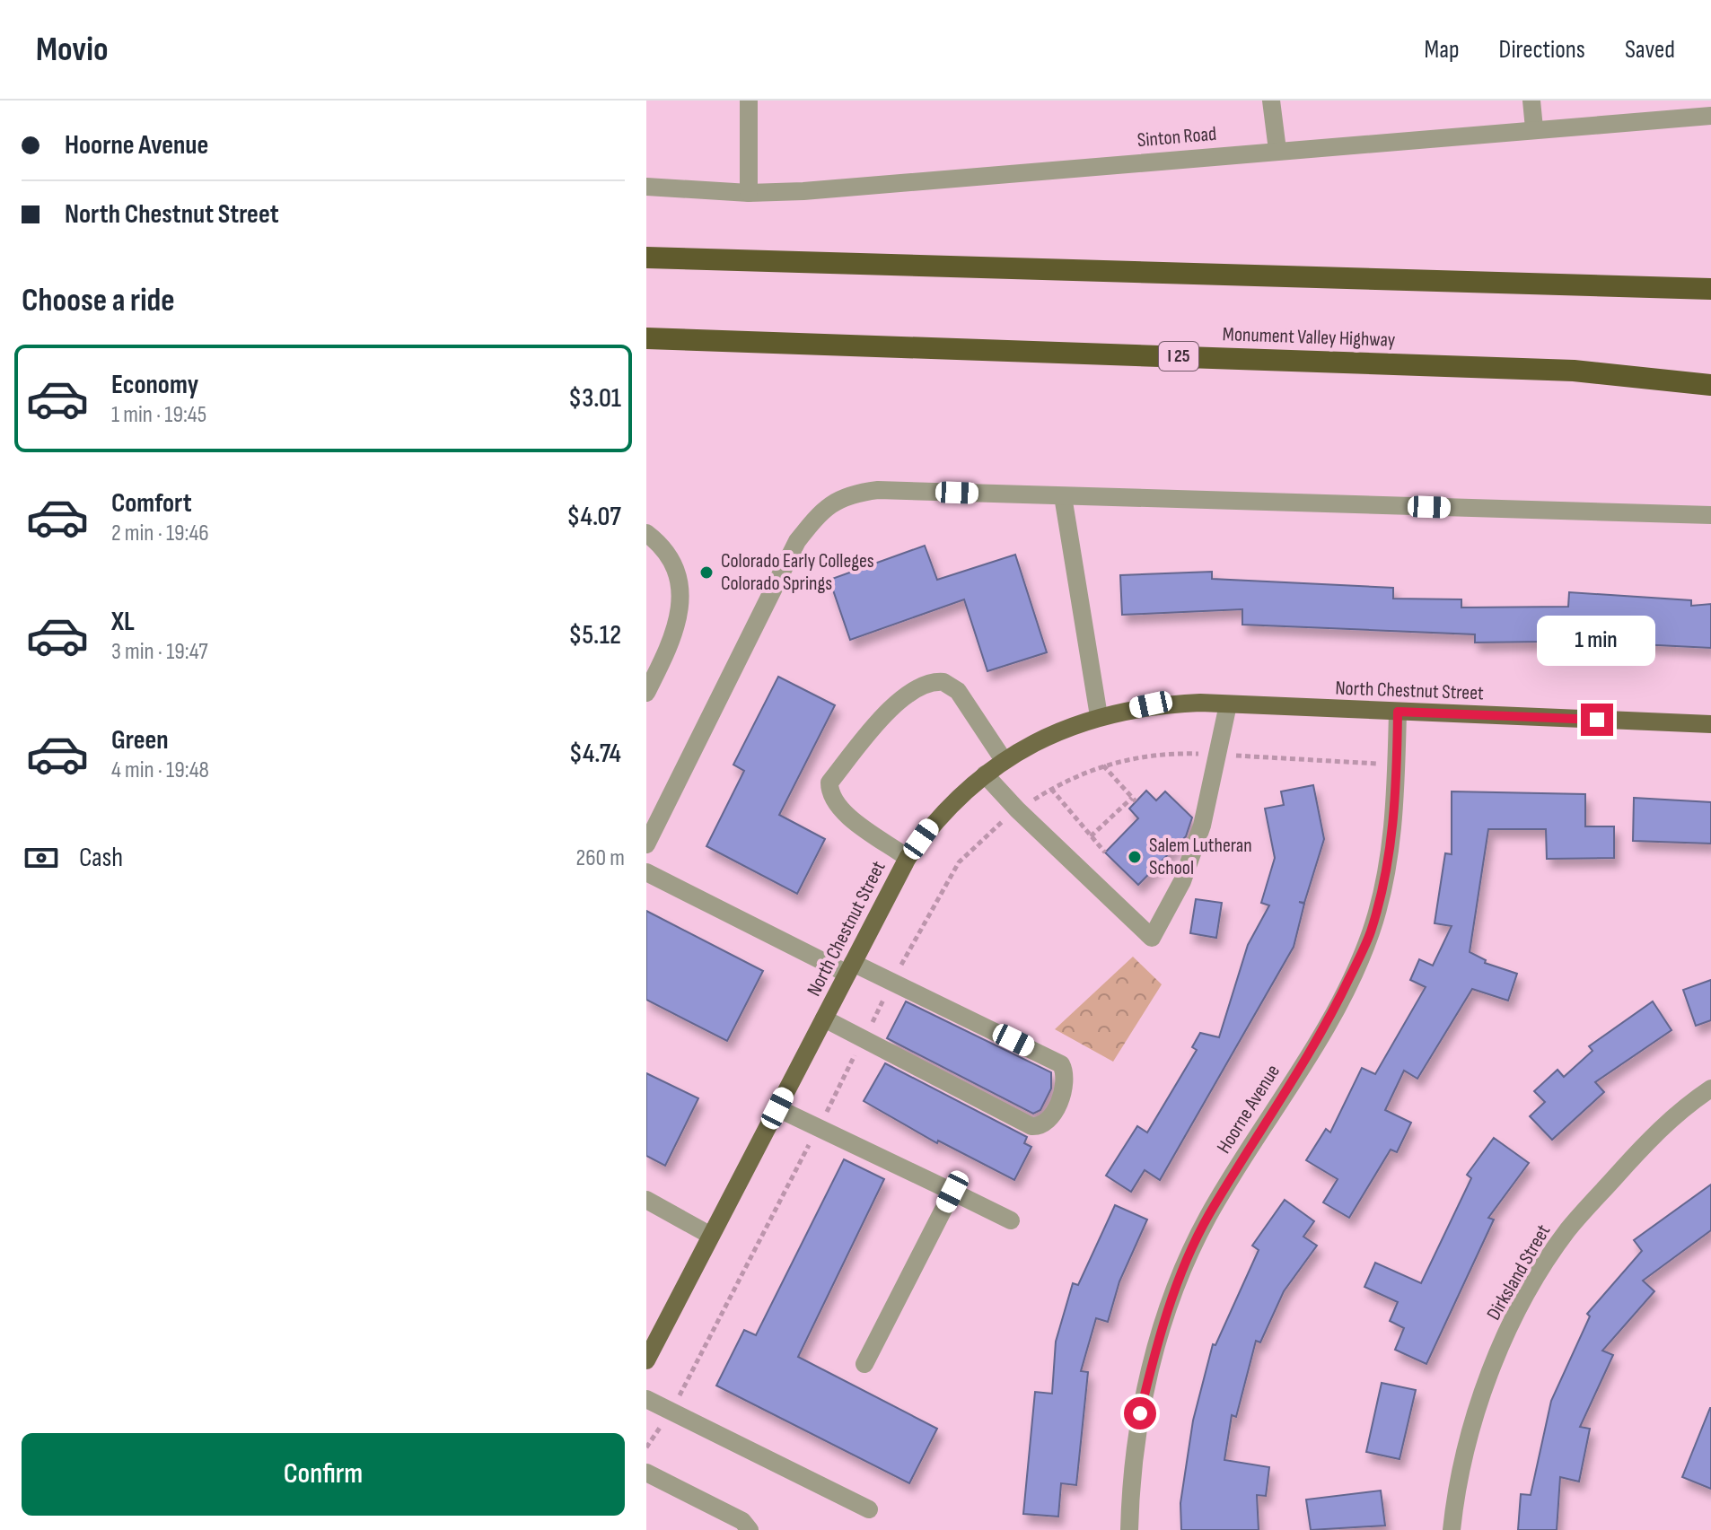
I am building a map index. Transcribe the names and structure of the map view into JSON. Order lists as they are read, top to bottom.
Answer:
{
  "streets": {
    "highway": ["Monument Valley Highway", "I 25"],
    "main road": ["North Chestnut Street"],
    "street": ["Sinton Road", "Hoorne Avenue", "Dirksland Street"]
  },
  "crossings": [
    ["North Chestnut Street", "Hoorne Avenue"]
  ],
  "places": ["Colorado Early Colleges Colorado Springs", "Salem Lutheran School"],
  "page": {
    "header": "Movio",
    "nav": ["Map", "Directions", "Saved"],
    "banner": ["Hoorne Avenue", "North Chestnut Street"],
    "heading": "Choose a ride",
    "list": [
      {
        "name": "Economy",
        "note": "1 min · 19:45",
        "value": "$3.01"
      },
      {
        "name": "Comfort",
        "note": "2 min · 19:46",
        "value": "$4.07"
      },
      {
        "name": "XL",
        "note": "3 min · 19:47",
        "value": "$5.12"
      },
      {
        "name": "Green",
        "note": "4 min · 19:48",
        "value": "$4.74"
      }
    ],
    "bubble": "1 min",
    "pay": ["Cash", "260 m"],
    "buttons": "Confirm"
  }
}
